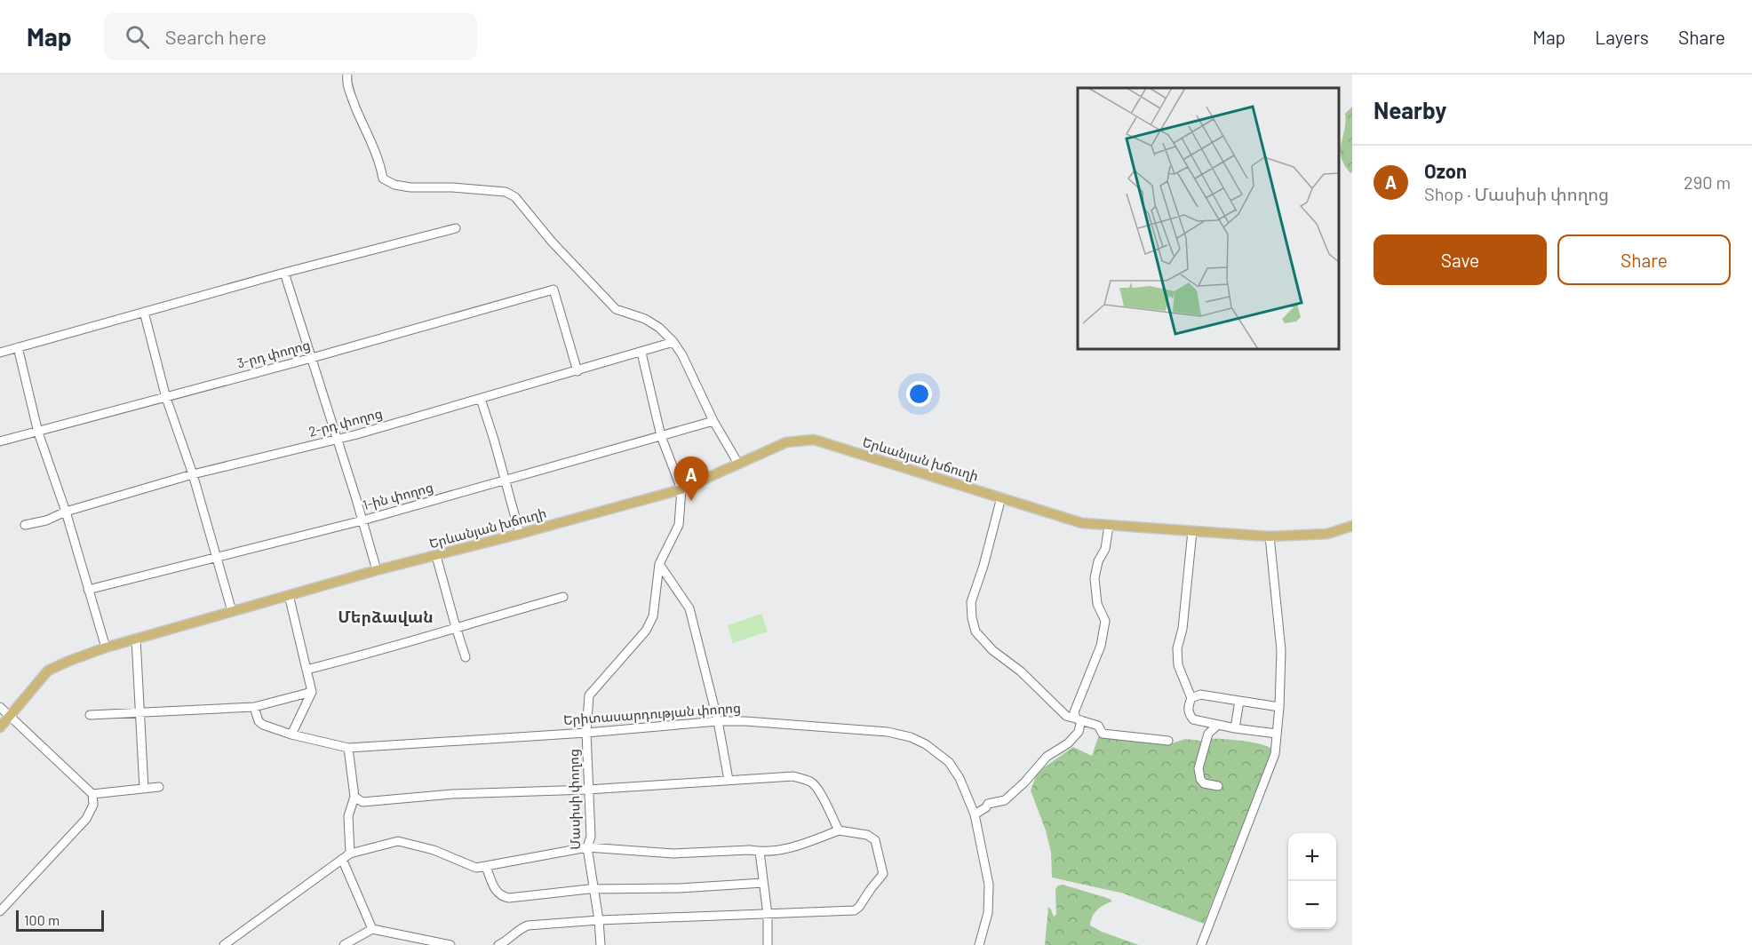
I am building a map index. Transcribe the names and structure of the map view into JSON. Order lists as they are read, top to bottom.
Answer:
{
  "streets": {
    "main road": ["Երևանյան խճուղի"],
    "street": [
      "3-րդ փողոց",
      "2-րդ փողոց",
      "1-ին փողոց",
      "Երիտասարդության փողոց",
      "Մասիսի փողոց"
    ]
  },
  "crossings": [
    ["3-րդ փողոց", "2-րդ փողոց"],
    ["Երևանյան խճուղի", "Մասիսի փողոց"],
    ["Երիտասարդության փողոց", "Մասիսի փողոց"]
  ],
  "districts": ["Մերձավան"],
  "scale_bar": "100 m",
  "page": {
    "header": "Map",
    "search": "Search here",
    "nav": ["Map", "Layers", "Share"],
    "heading": "Nearby",
    "list": [
      {
        "mark": "A",
        "name": "Ozon",
        "note": "Shop · Մասիսի փողոց",
        "value": "290 m"
      }
    ],
    "buttons": ["Save", "Share"],
    "pins": "A",
    "map_buttons": ["+", "−"],
    "scale": "100 m"
  }
}
